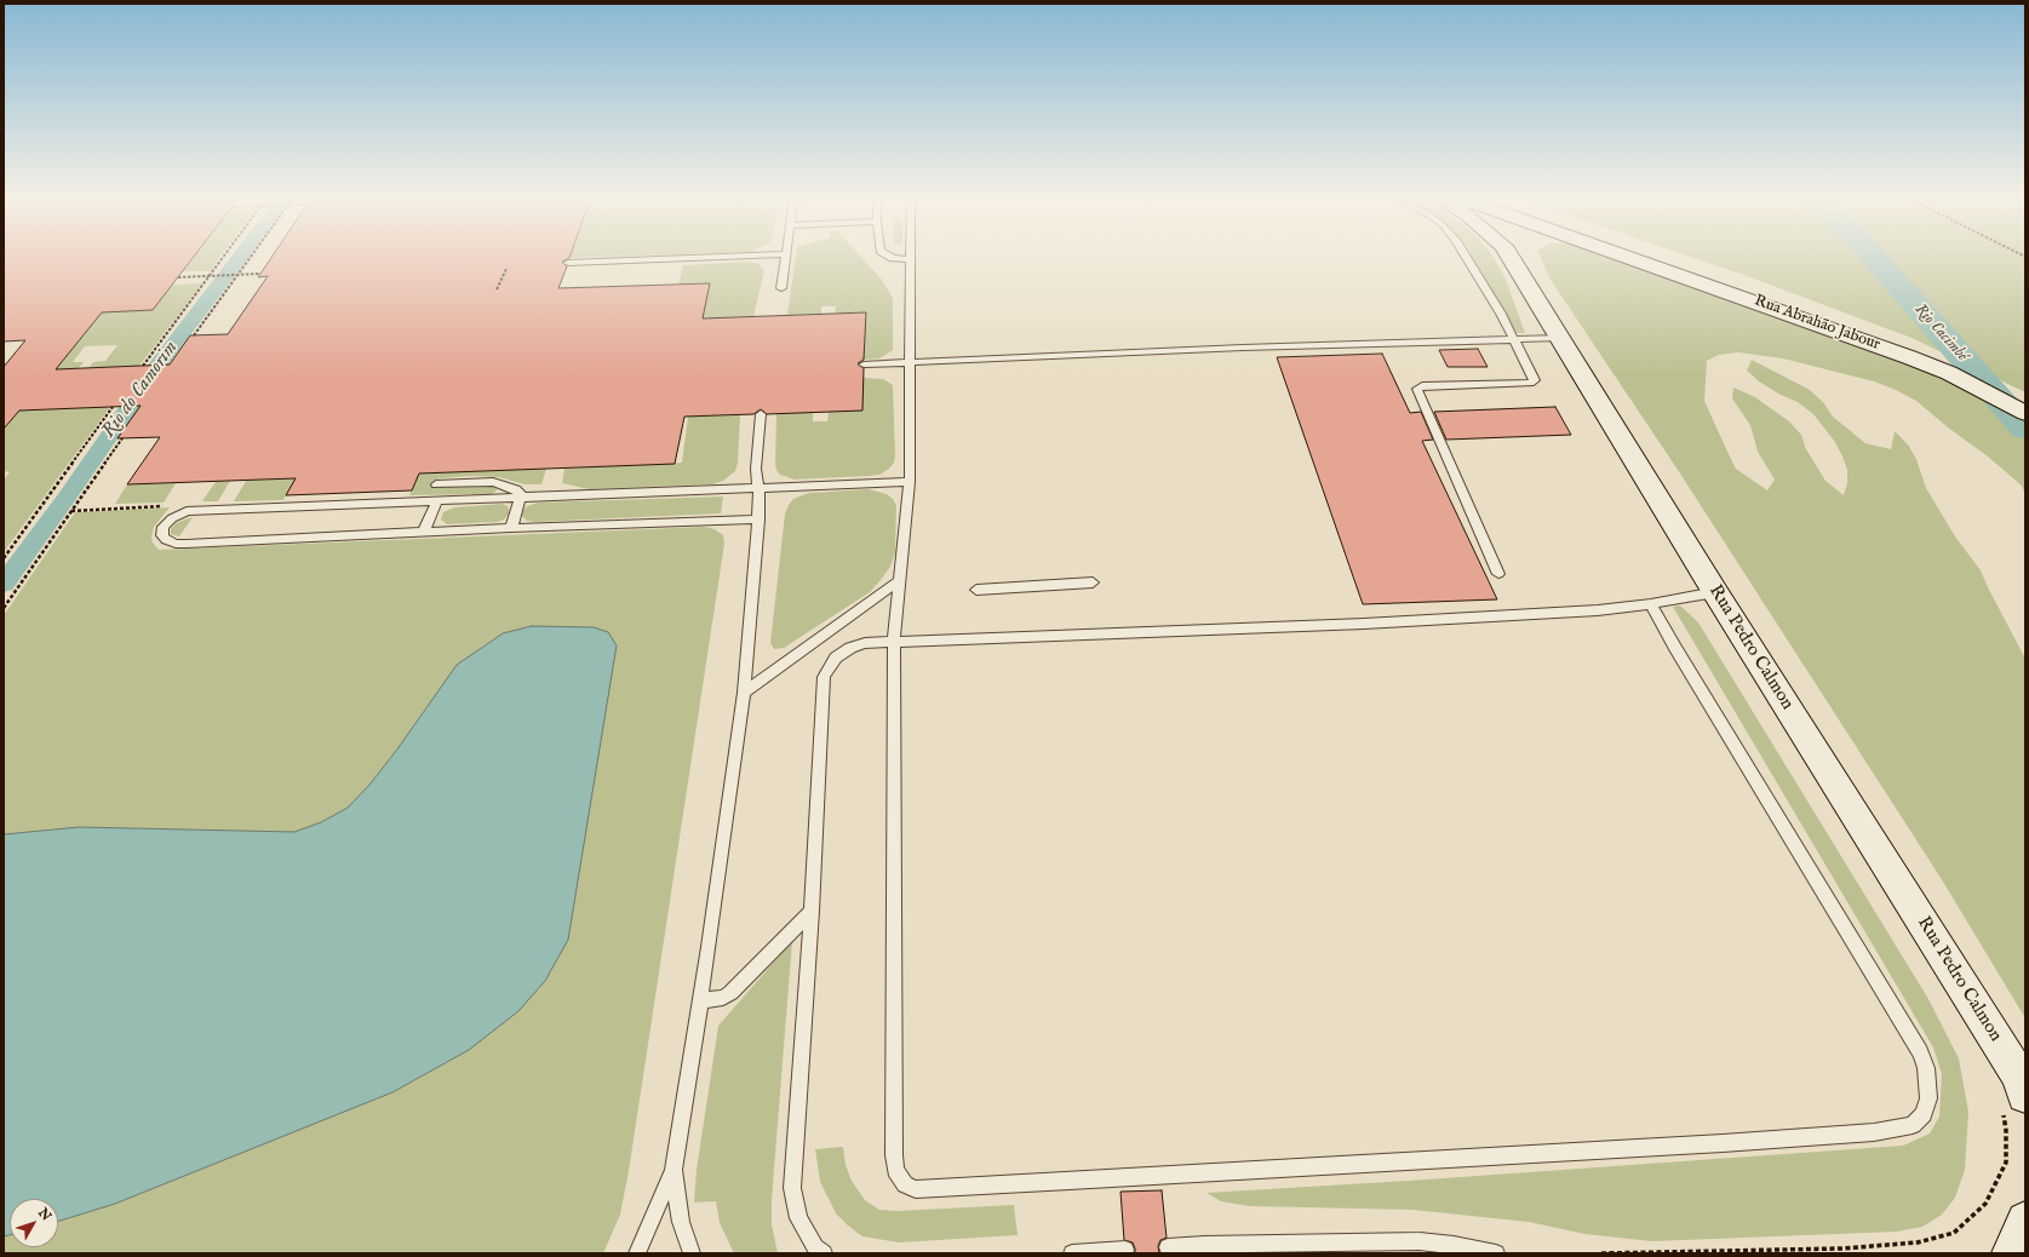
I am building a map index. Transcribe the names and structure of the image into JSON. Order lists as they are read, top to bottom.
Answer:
{
  "streets": {
    "street": ["Rua Abrahão Jabour", "Rua Pedro Calmon"]
  },
  "water": ["Rio Cacimbé", "Rio do Camorim"],
  "north": "top right"
}
